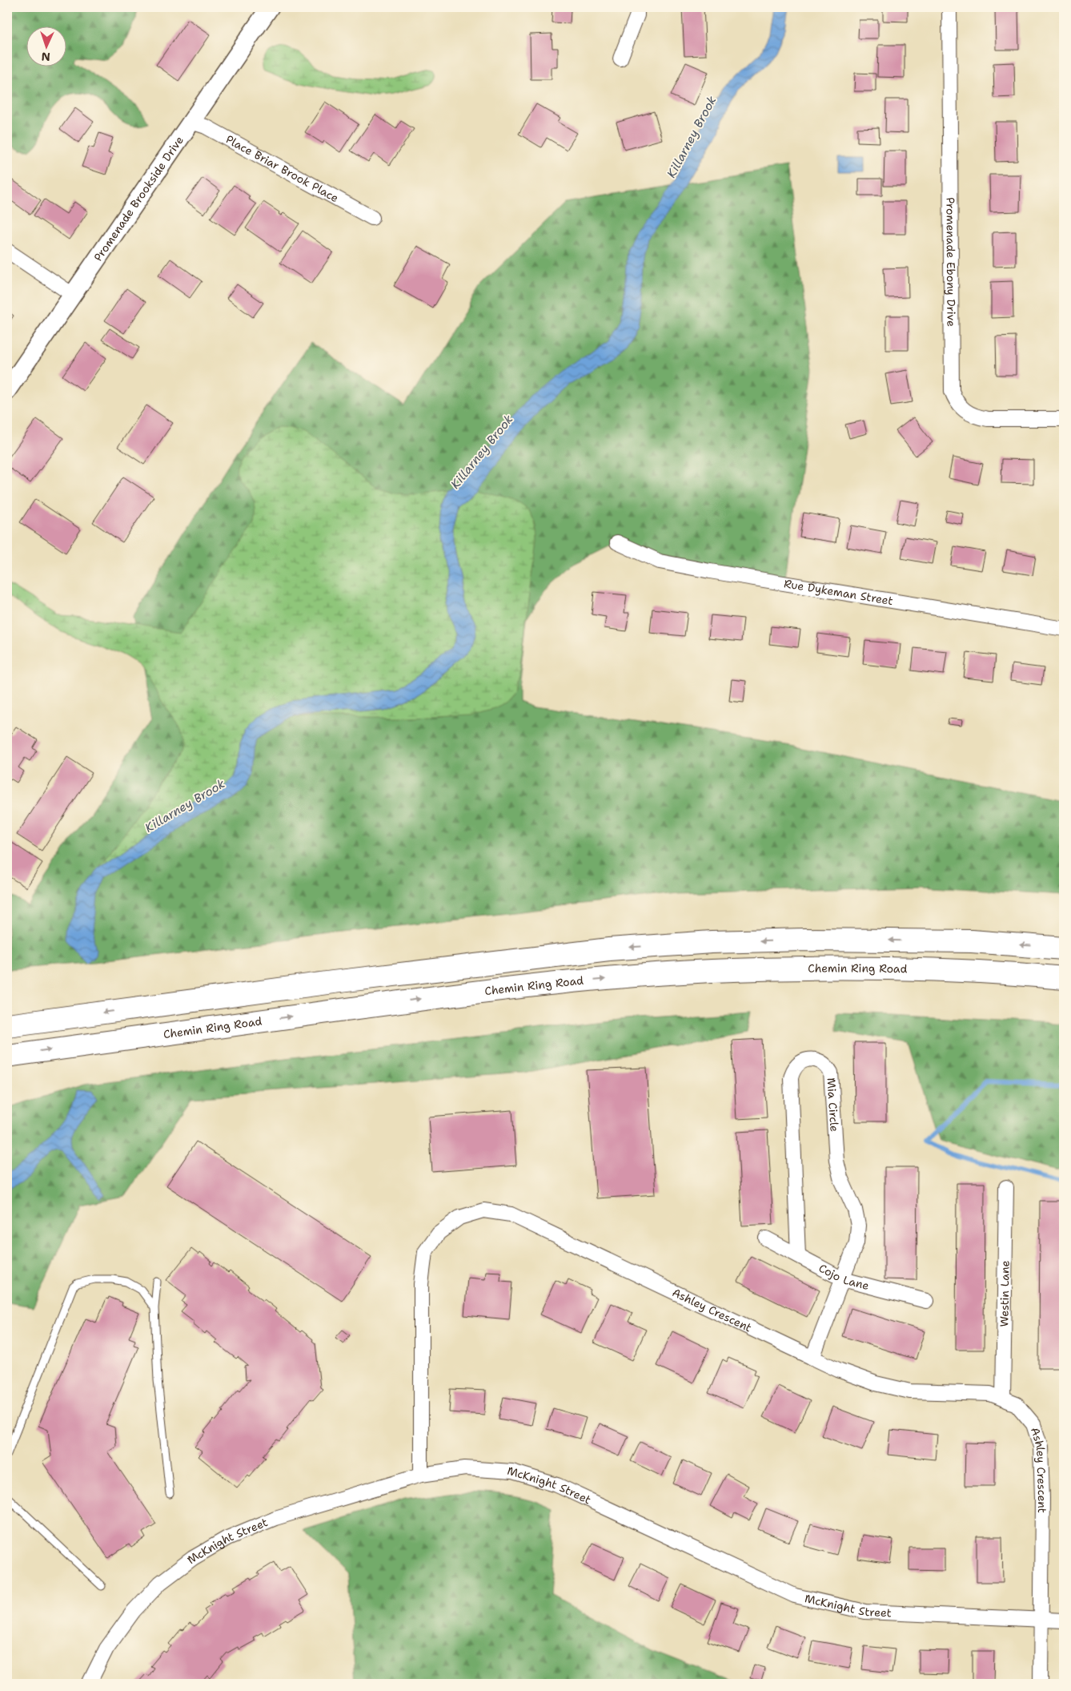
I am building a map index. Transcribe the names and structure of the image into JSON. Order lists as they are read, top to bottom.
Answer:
{
  "streets": {
    "highway": ["Chemin Ring Road"],
    "street": [
      "Place Briar Brook Place",
      "Promenade Brookside Drive",
      "Promenade Ebony Drive",
      "Rue Dykeman Street",
      "Mia Circle",
      "Cojo Lane",
      "Westin Lane",
      "Ashley Crescent",
      "McKnight Street"
    ]
  },
  "crossings": [
    ["Place Briar Brook Place", "Promenade Brookside Drive"],
    ["Mia Circle", "Cojo Lane"],
    ["Mia Circle", "Ashley Crescent"],
    ["Westin Lane", "Ashley Crescent"],
    ["Ashley Crescent", "McKnight Street"]
  ],
  "water": ["Killarney Brook"],
  "north": "bottom"
}
